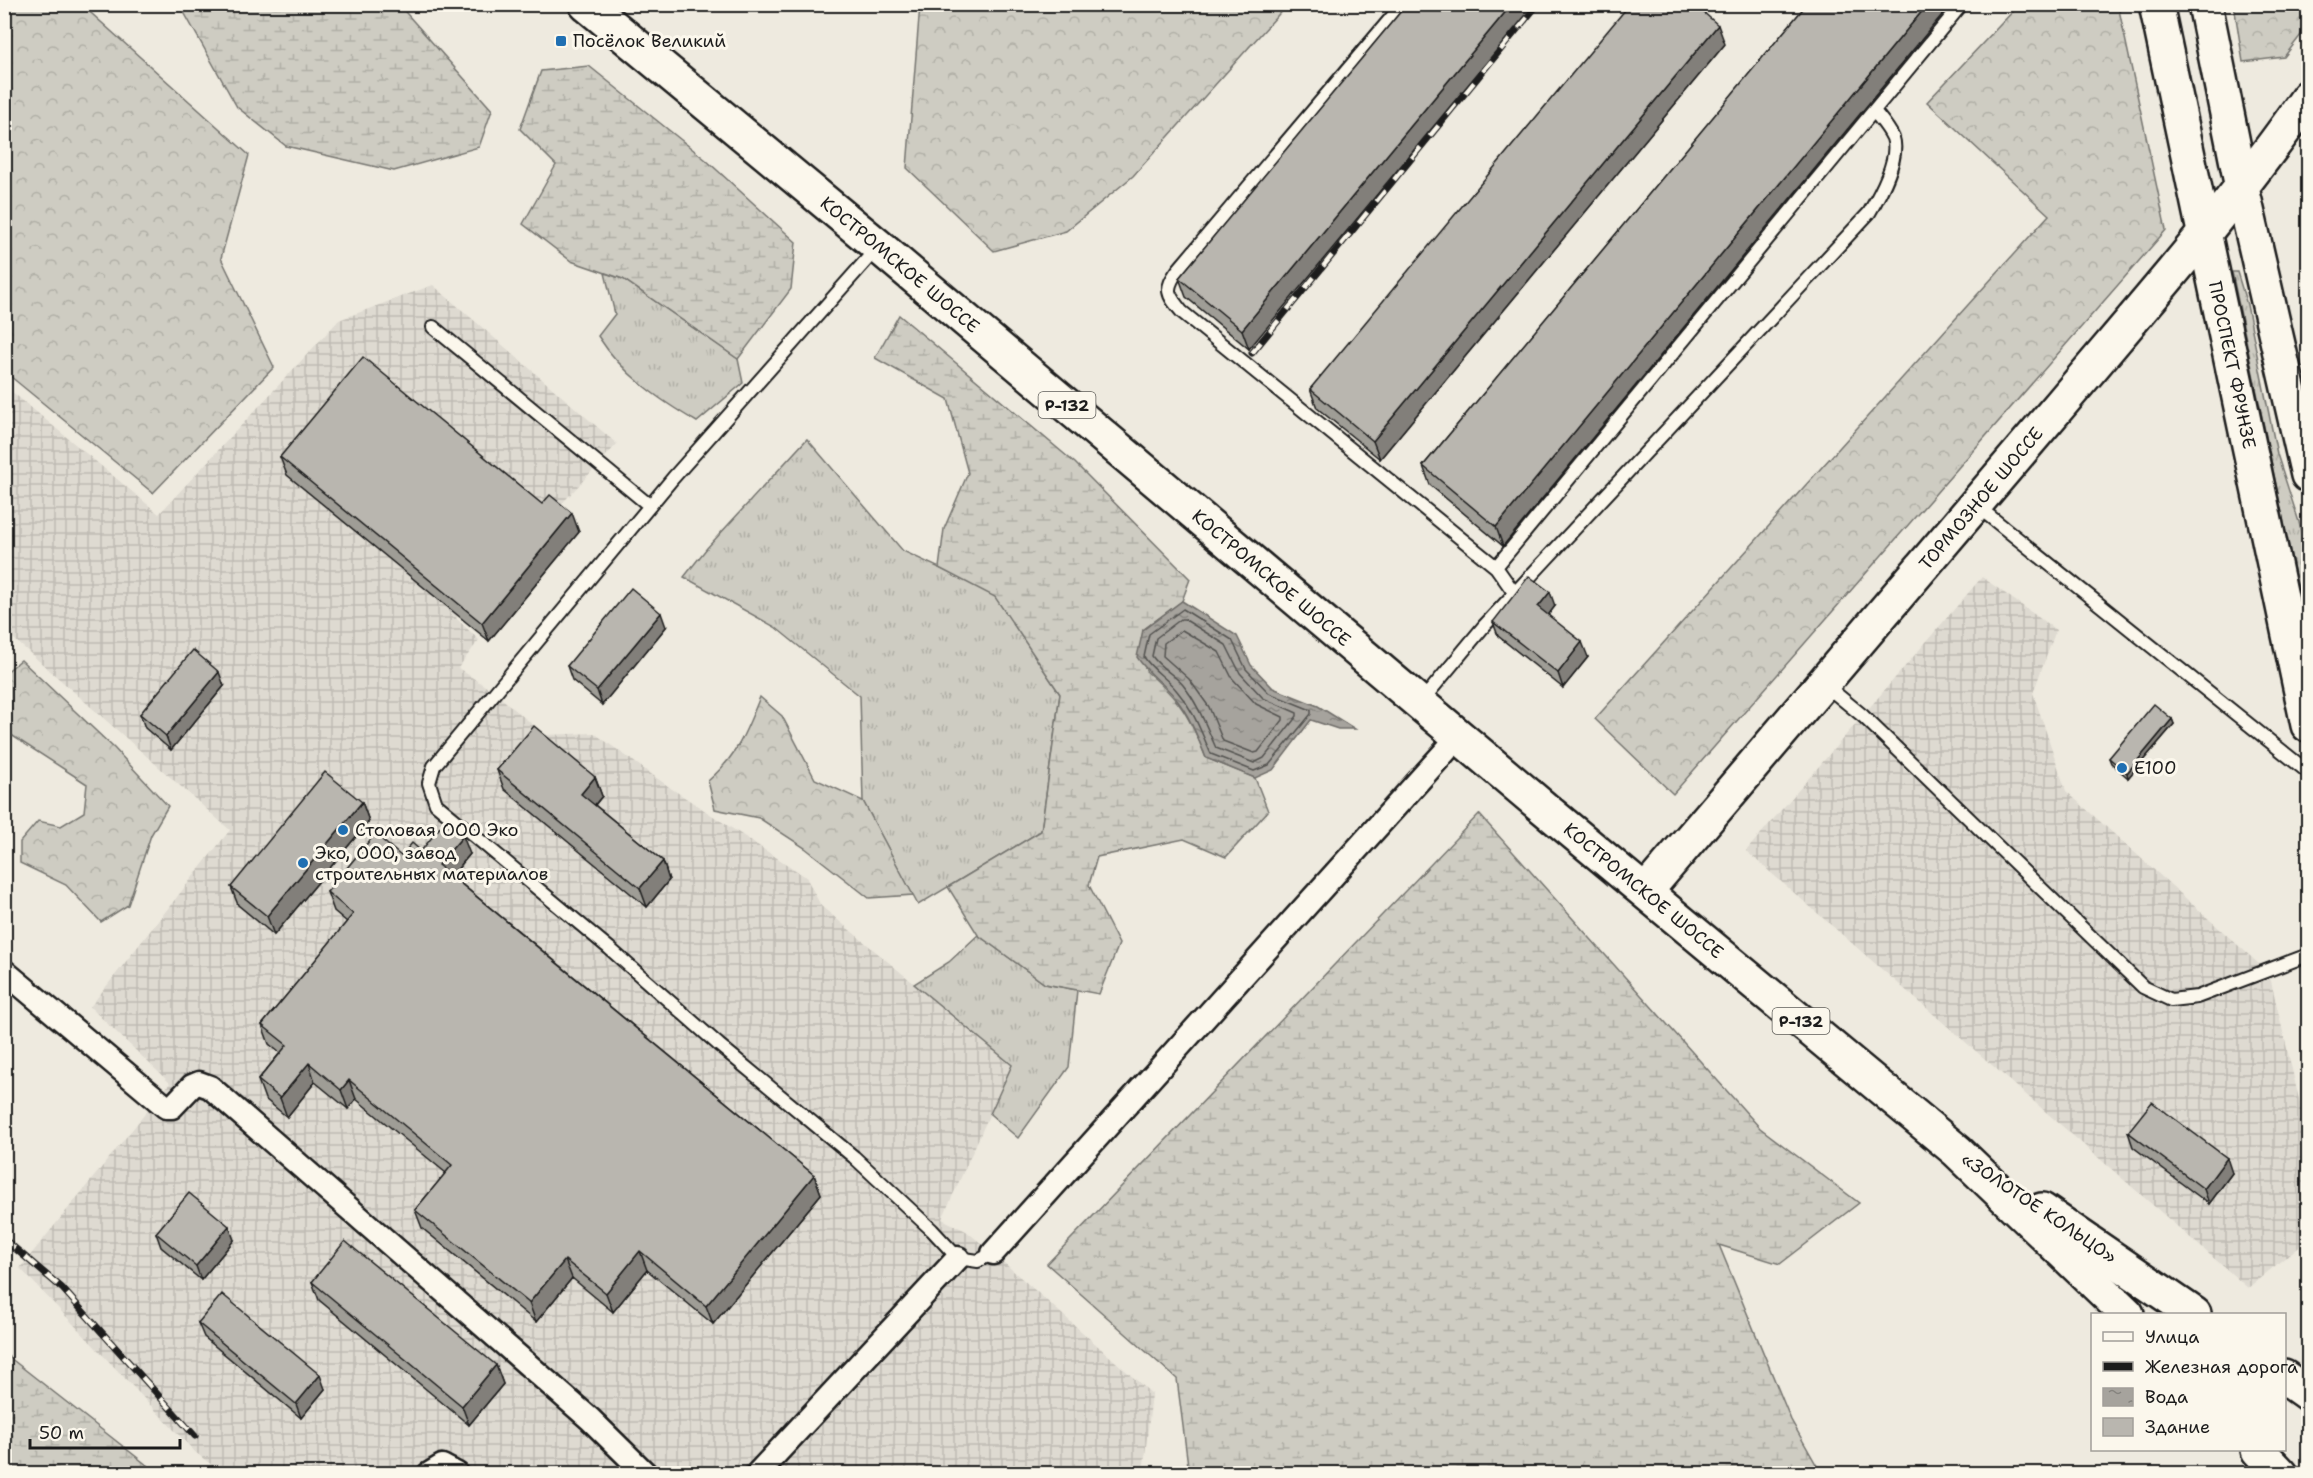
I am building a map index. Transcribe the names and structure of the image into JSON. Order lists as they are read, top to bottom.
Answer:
{
  "streets": {
    "main road": [
      "КОСТРОМСКОЕ ШОССЕ",
      "ПРОСПЕКТ ФРУНЗЕ",
      "Р-132",
      "ТОРМОЗНОЕ ШОССЕ",
      "«ЗОЛОТОЕ КОЛЬЦО»"
    ]
  },
  "crossings": [
    ["КОСТРОМСКОЕ ШОССЕ", "ТОРМОЗНОЕ ШОССЕ"],
    ["КОСТРОМСКОЕ ШОССЕ", "«ЗОЛОТОЕ КОЛЬЦО»"],
    ["ПРОСПЕКТ ФРУНЗЕ", "ТОРМОЗНОЕ ШОССЕ"]
  ],
  "places": {
    "transit": ["Посёлок Великий"],
    "other": ["E100", "Столовая ООО Эко", "Эко, ООО, завод строительных материалов"]
  },
  "legend": [
    "Улица",
    "Железная дорога",
    "Вода",
    "Здание"
  ],
  "scale_bar": "50 m"
}
